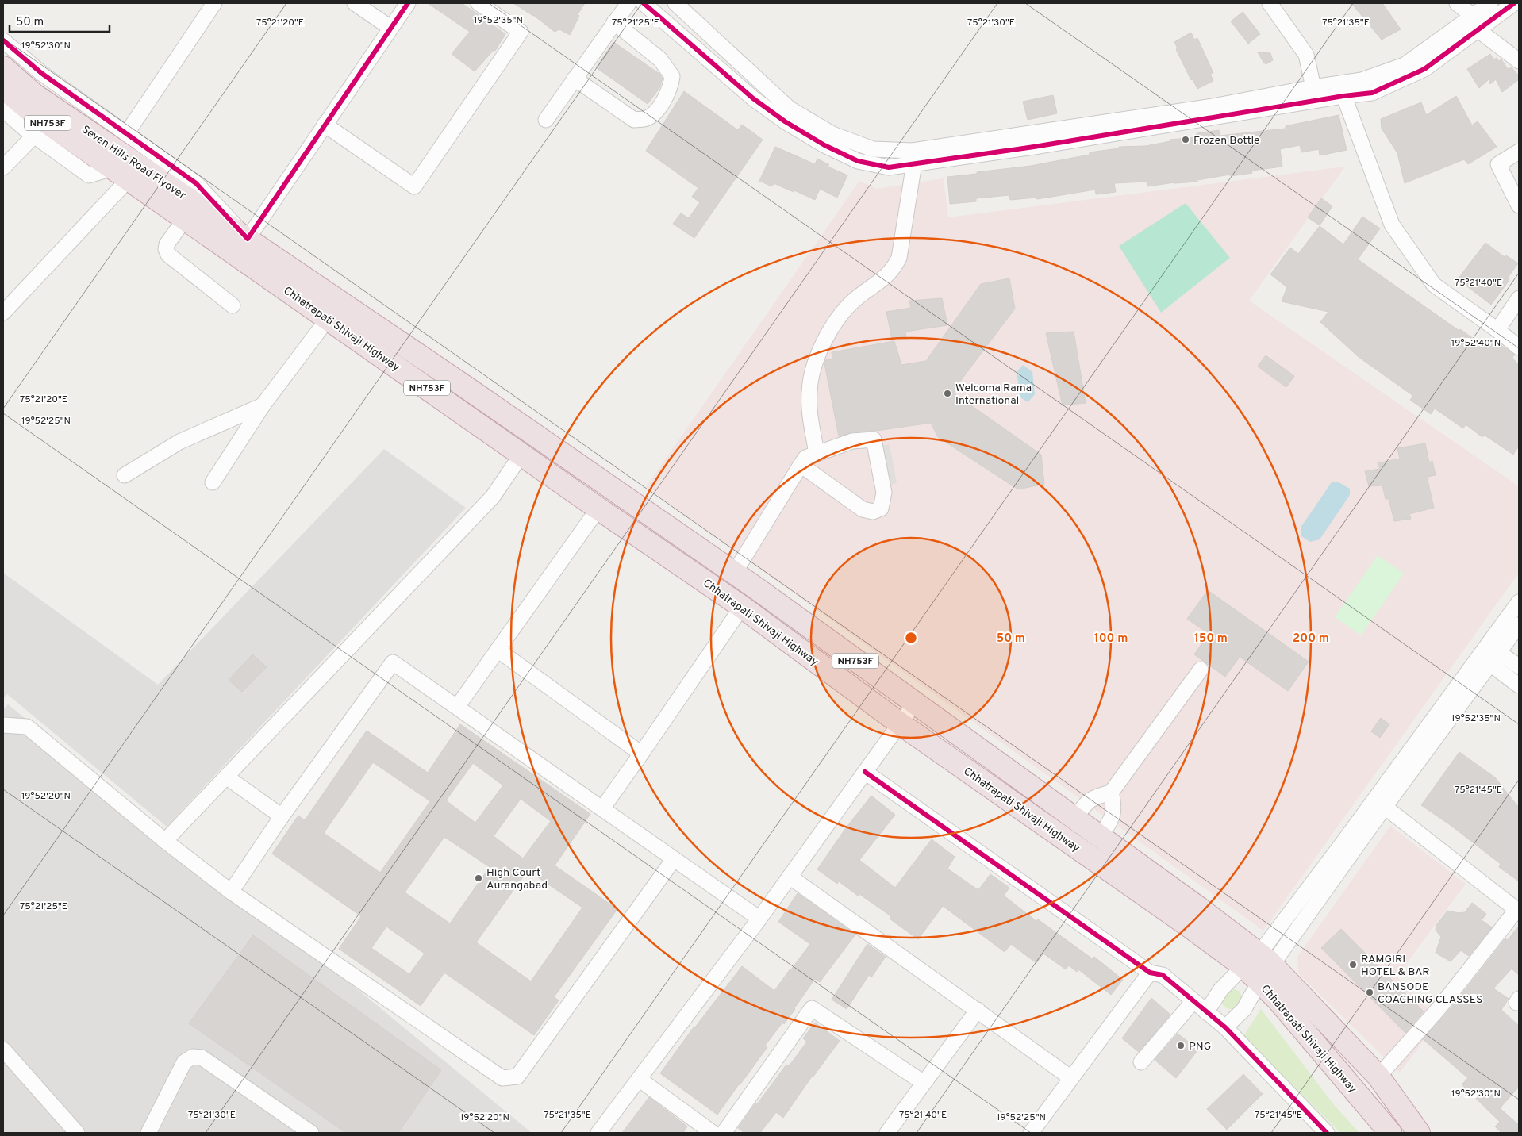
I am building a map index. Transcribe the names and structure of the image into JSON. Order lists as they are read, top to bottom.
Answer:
{
  "streets": {
    "highway": ["NH753F", "Seven Hills Road Flyover", "Chhatrapati Shivaji Highway"]
  },
  "crossings": [
    ["Seven Hills Road Flyover", "Chhatrapati Shivaji Highway"]
  ],
  "places": [
    "Frozen Bottle",
    "Welcoma Rama International",
    "High Court Aurangabad",
    "RAMGIRI HOTEL & BAR",
    "BANSODE COACHING CLASSES",
    "PNG"
  ],
  "scale_bar": "50 m",
  "coordinates": [
    "19°52'35\"N",
    "75°21'20\"E",
    "75°21'25\"E",
    "75°21'30\"E",
    "75°21'35\"E",
    "19°52'30\"N",
    "75°21'40\"E",
    "19°52'40\"N",
    "19°52'25\"N",
    "75°21'45\"E",
    "19°52'20\"N"
  ],
  "rings": [
    "50 m",
    "100 m",
    "150 m",
    "200 m"
  ]
}
